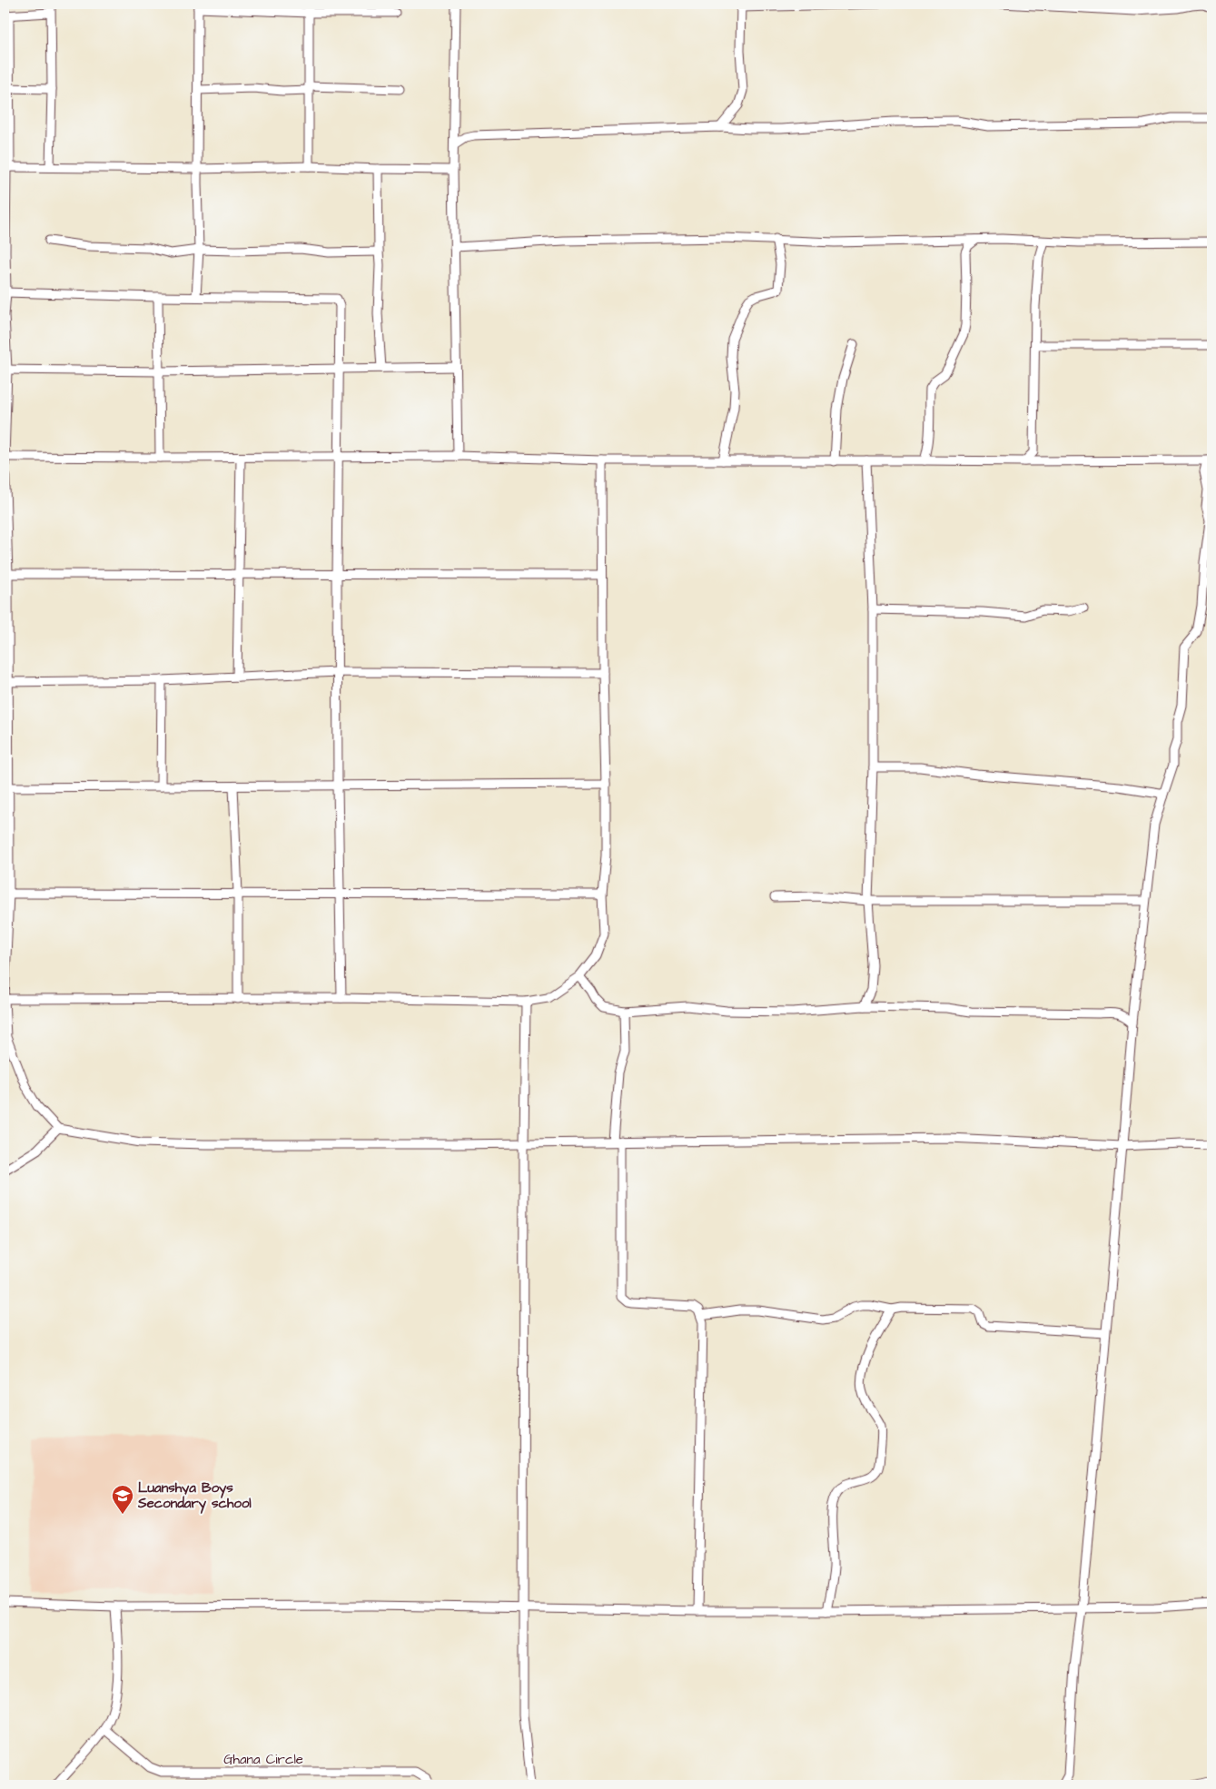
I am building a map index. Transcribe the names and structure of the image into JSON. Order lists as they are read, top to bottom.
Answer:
{
  "streets": {
    "street": ["Ghana Circle"]
  },
  "places": {
    "school or university": ["Luanshya Boys Secondary school"]
  }
}
